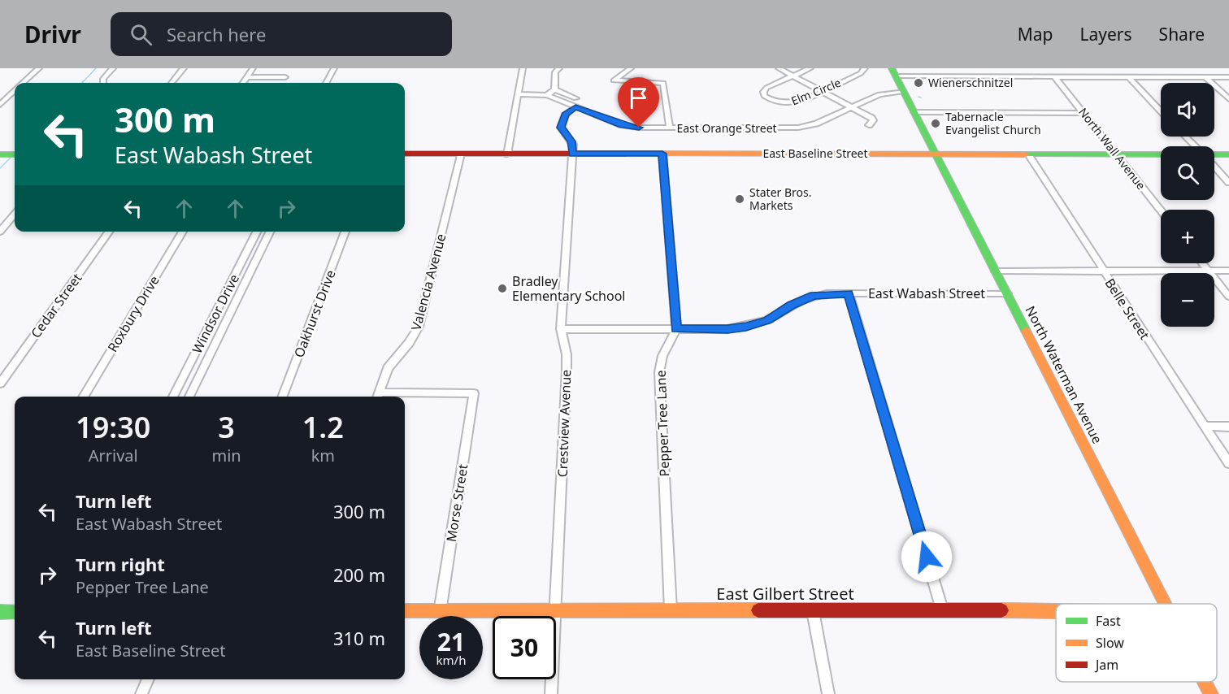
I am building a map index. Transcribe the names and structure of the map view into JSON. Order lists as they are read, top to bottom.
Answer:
{
  "streets": {
    "main road": ["East Baseline Street", "North Waterman Avenue", "East Gilbert Street"],
    "street": [
      "Elm Circle",
      "East Orange Street",
      "North Wall Avenue",
      "Valencia Avenue",
      "East Wabash Street",
      "Cedar Street",
      "Belle Street",
      "Roxbury Drive",
      "Windsor Drive",
      "Oakhurst Drive",
      "Crestview Avenue",
      "Pepper Tree Lane",
      "Morse Street"
    ]
  },
  "crossings": [
    ["East Orange Street", "North Waterman Avenue"],
    ["North Wall Avenue", "East Baseline Street"],
    ["East Baseline Street", "Valencia Avenue"],
    ["East Baseline Street", "Belle Street"],
    ["East Baseline Street", "North Waterman Avenue"],
    ["East Baseline Street", "Crestview Avenue"],
    ["Valencia Avenue", "Morse Street"],
    ["East Wabash Street", "North Waterman Avenue"],
    ["East Wabash Street", "Crestview Avenue"],
    ["East Wabash Street", "Pepper Tree Lane"],
    ["Crestview Avenue", "East Gilbert Street"],
    ["Pepper Tree Lane", "East Gilbert Street"],
    ["Morse Street", "East Gilbert Street"]
  ],
  "places": [
    "Wienerschnitzel",
    "Tabernacle Evangelist Church",
    "Stater Bros. Markets",
    "Bradley Elementary School"
  ],
  "legend": ["Fast", "Slow", "Jam"],
  "page": {
    "header": "Drivr",
    "search": "Search here",
    "nav": ["Map", "Layers", "Share"],
    "map_buttons": ["+", "−"],
    "turn": ["300 m", "East Wabash Street"],
    "eta": [
      "19:30",
      "Arrival",
      "3",
      "min",
      "1.2",
      "km"
    ],
    "list": [
      {
        "name": "Turn left",
        "note": "East Wabash Street",
        "value": "300 m"
      },
      {
        "name": "Turn right",
        "note": "Pepper Tree Lane",
        "value": "200 m"
      },
      {
        "name": "Turn left",
        "note": "East Baseline Street",
        "value": "310 m"
      }
    ],
    "speed": "21 km/h",
    "limit": "30"
  }
}
